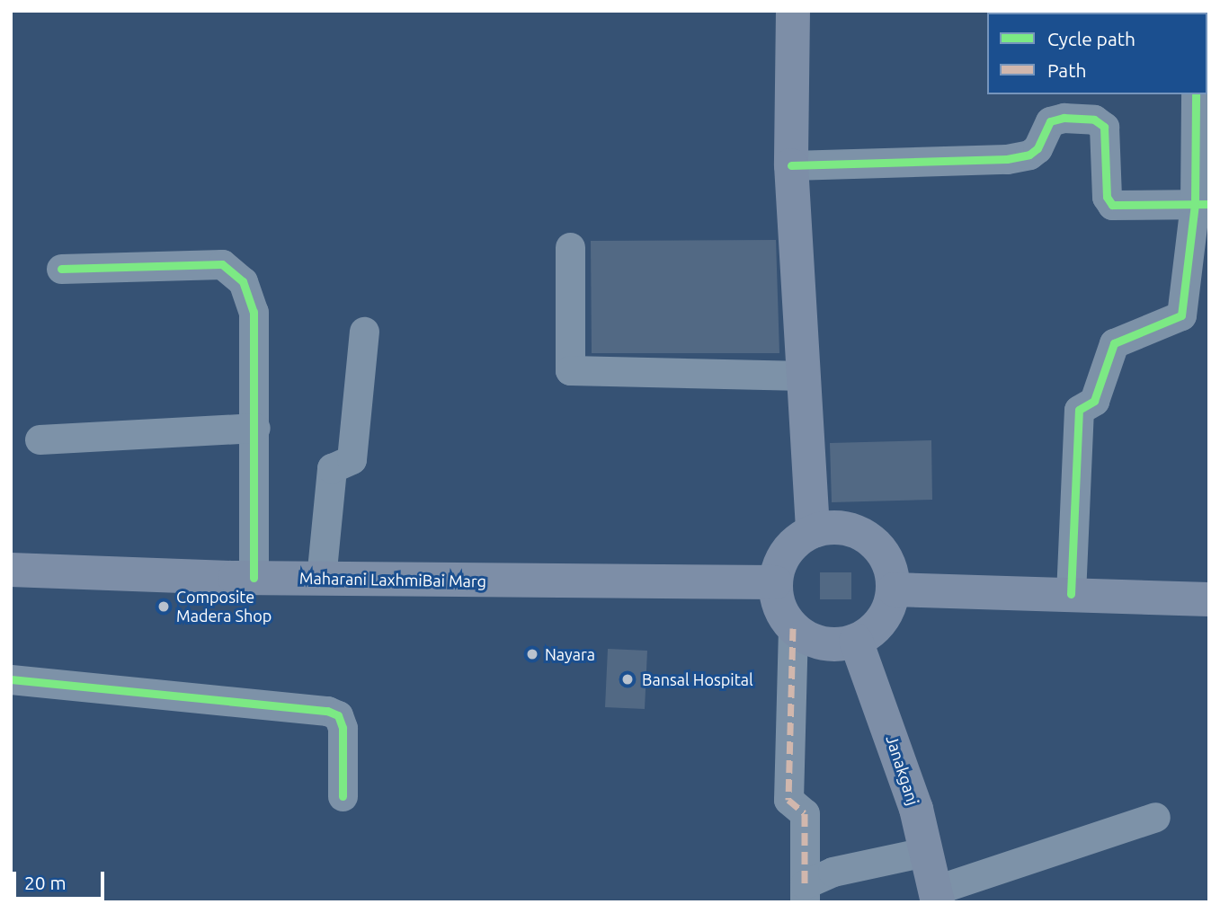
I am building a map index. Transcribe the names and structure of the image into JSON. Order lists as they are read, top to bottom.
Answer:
{
  "streets": {
    "main road": ["Maharani LaxhmiBai Marg", "Janakganj"]
  },
  "crossings": [
    ["Maharani LaxhmiBai Marg", "Janakganj"]
  ],
  "places": ["Composite Madera Shop", "Nayara", "Bansal Hospital"],
  "legend": ["Cycle path", "Path"],
  "scale_bar": "20 m"
}
